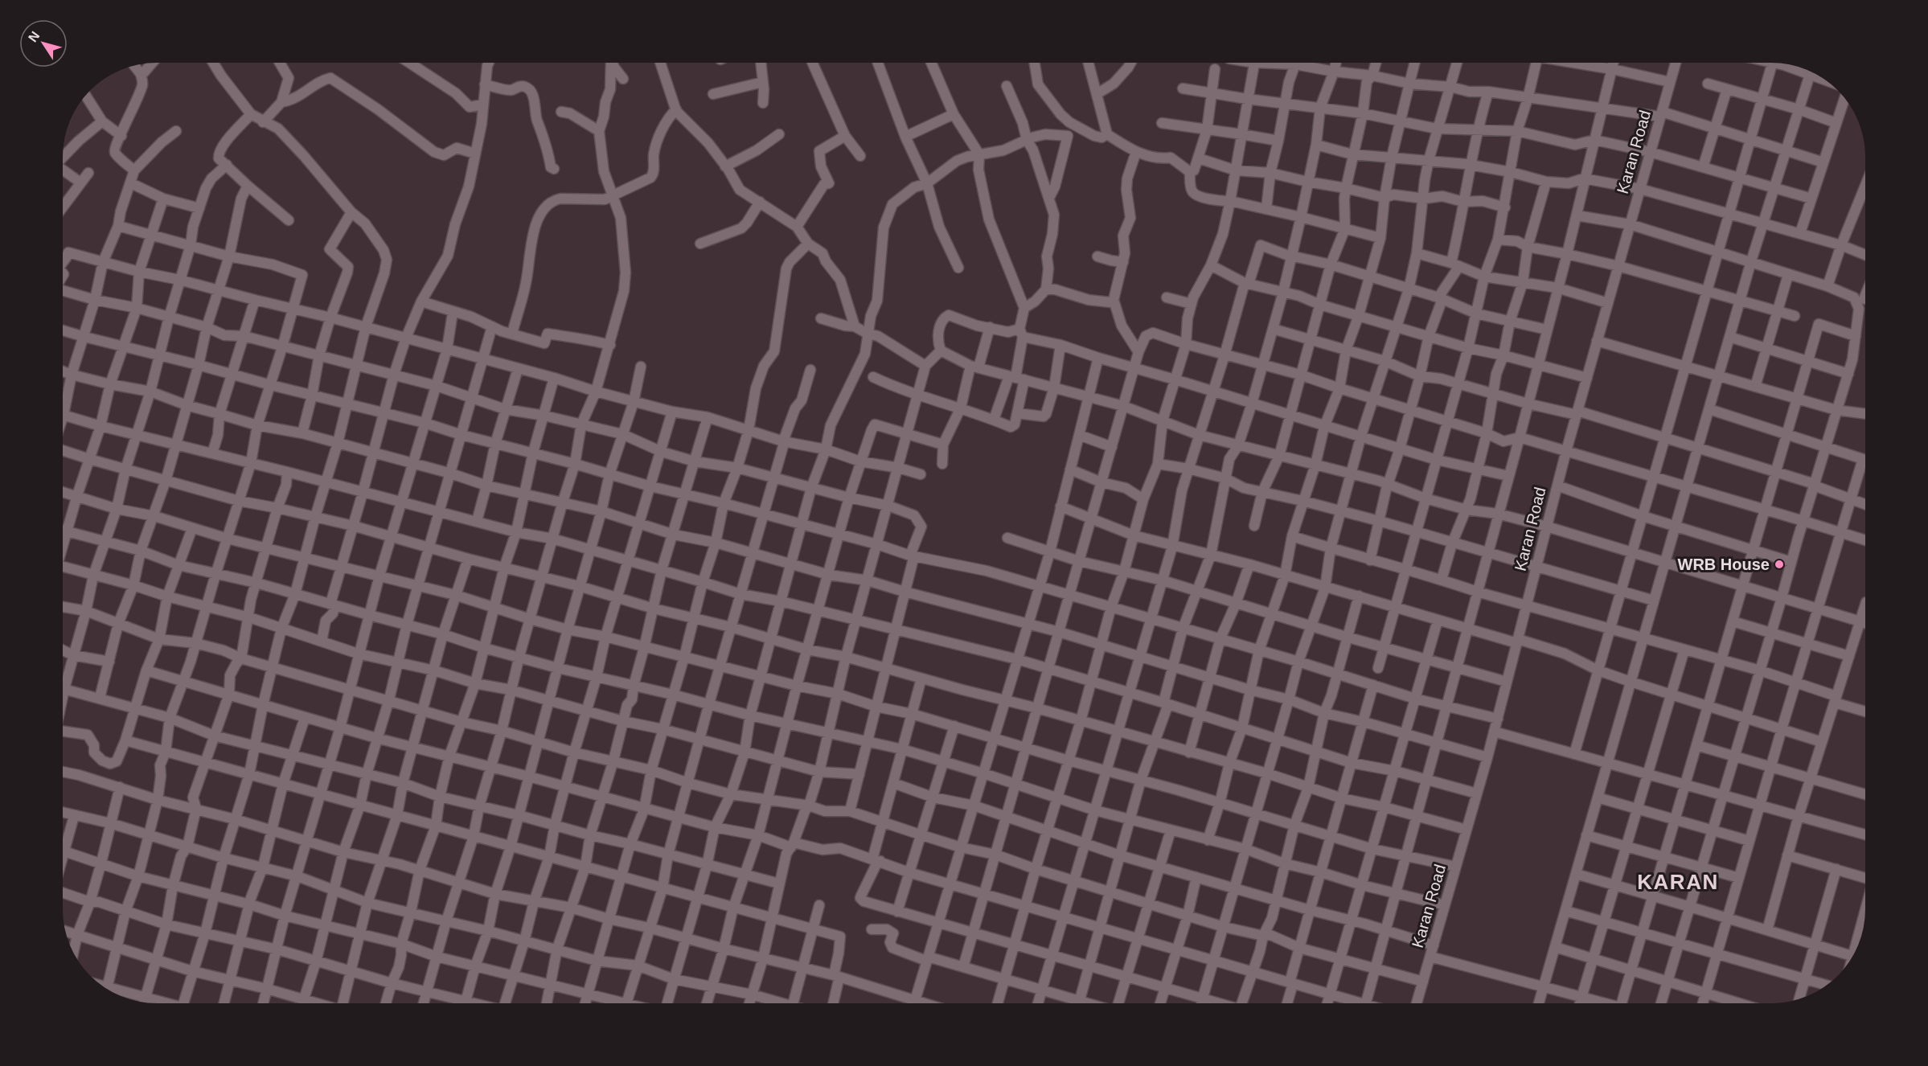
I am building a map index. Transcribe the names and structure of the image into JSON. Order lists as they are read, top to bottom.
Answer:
{
  "streets": {
    "street": ["Karan Road"]
  },
  "districts": ["KARAN"],
  "places": ["WRB House"],
  "north": "top left"
}
